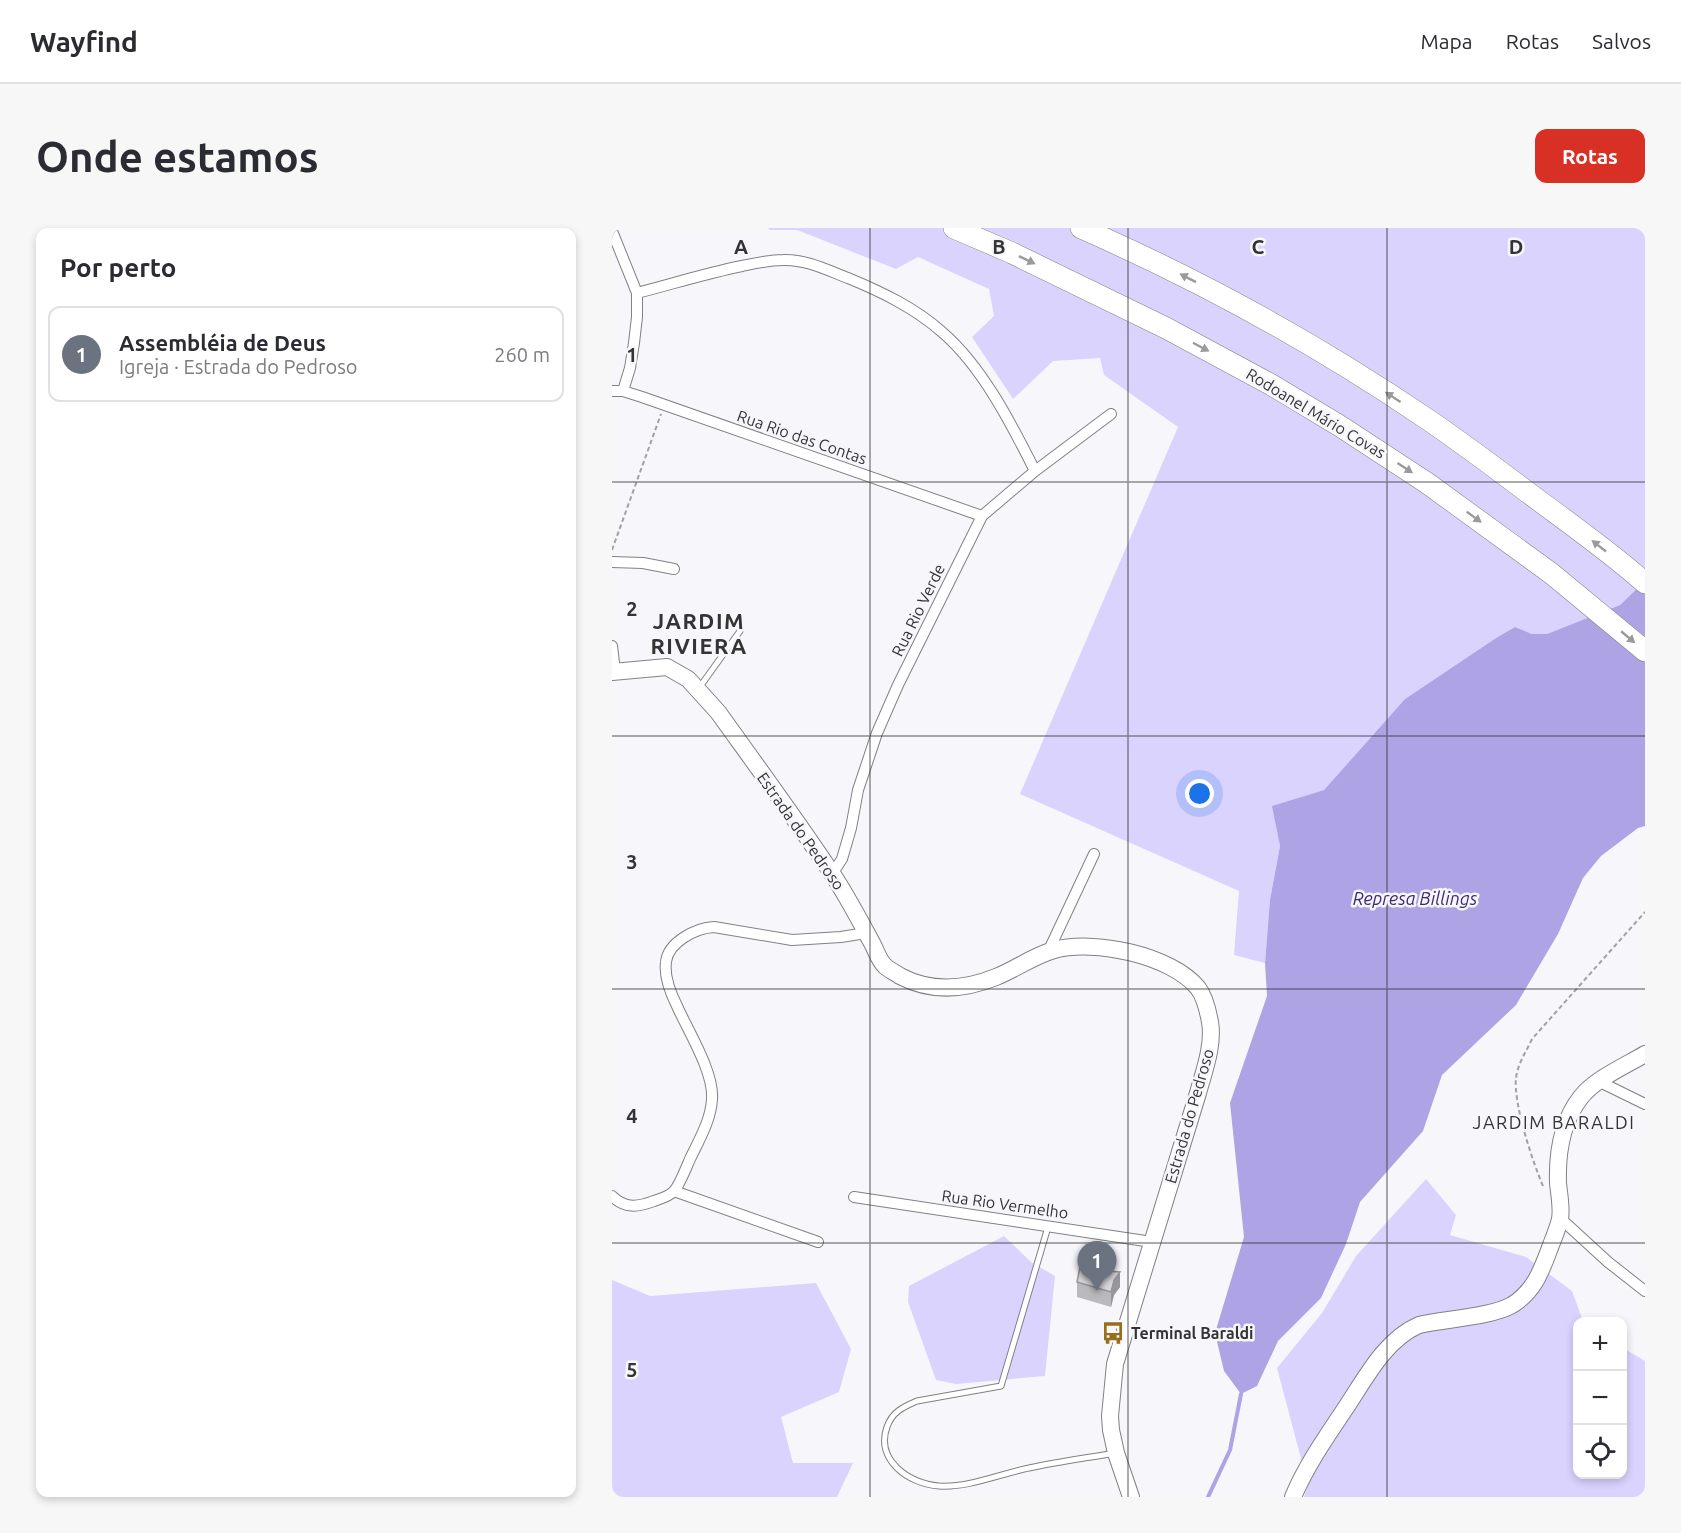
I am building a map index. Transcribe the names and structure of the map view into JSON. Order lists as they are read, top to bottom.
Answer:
{
  "streets": {
    "highway": ["Rodoanel Mário Covas"],
    "main road": ["Estrada do Pedroso"],
    "street": ["Rua Rio das Contas", "Rua Rio Verde", "Rua Rio Vermelho"]
  },
  "crossings": [
    ["Rua Rio das Contas", "Rua Rio Verde"],
    ["Rua Rio Verde", "Estrada do Pedroso"],
    ["Estrada do Pedroso", "Rua Rio Vermelho"]
  ],
  "districts": ["JARDIM RIVIERA", "JARDIM BARALDI"],
  "water": ["Represa Billings"],
  "places": {
    "bus stop": ["Terminal Baraldi"]
  },
  "page": {
    "header": "Wayfind",
    "nav": ["Mapa", "Rotas", "Salvos"],
    "buttons": "Rotas",
    "title": "Onde estamos",
    "heading": "Por perto",
    "list": [
      {
        "mark": "1",
        "name": "Assembléia de Deus",
        "note": "Igreja · Estrada do Pedroso",
        "value": "260 m"
      }
    ],
    "pins": "1",
    "map_buttons": ["+", "−"]
  },
  "grid": {
    "columns": [
      "A",
      "B",
      "C",
      "D"
    ],
    "rows": [
      "1",
      "2",
      "3",
      "4",
      "5"
    ]
  }
}
